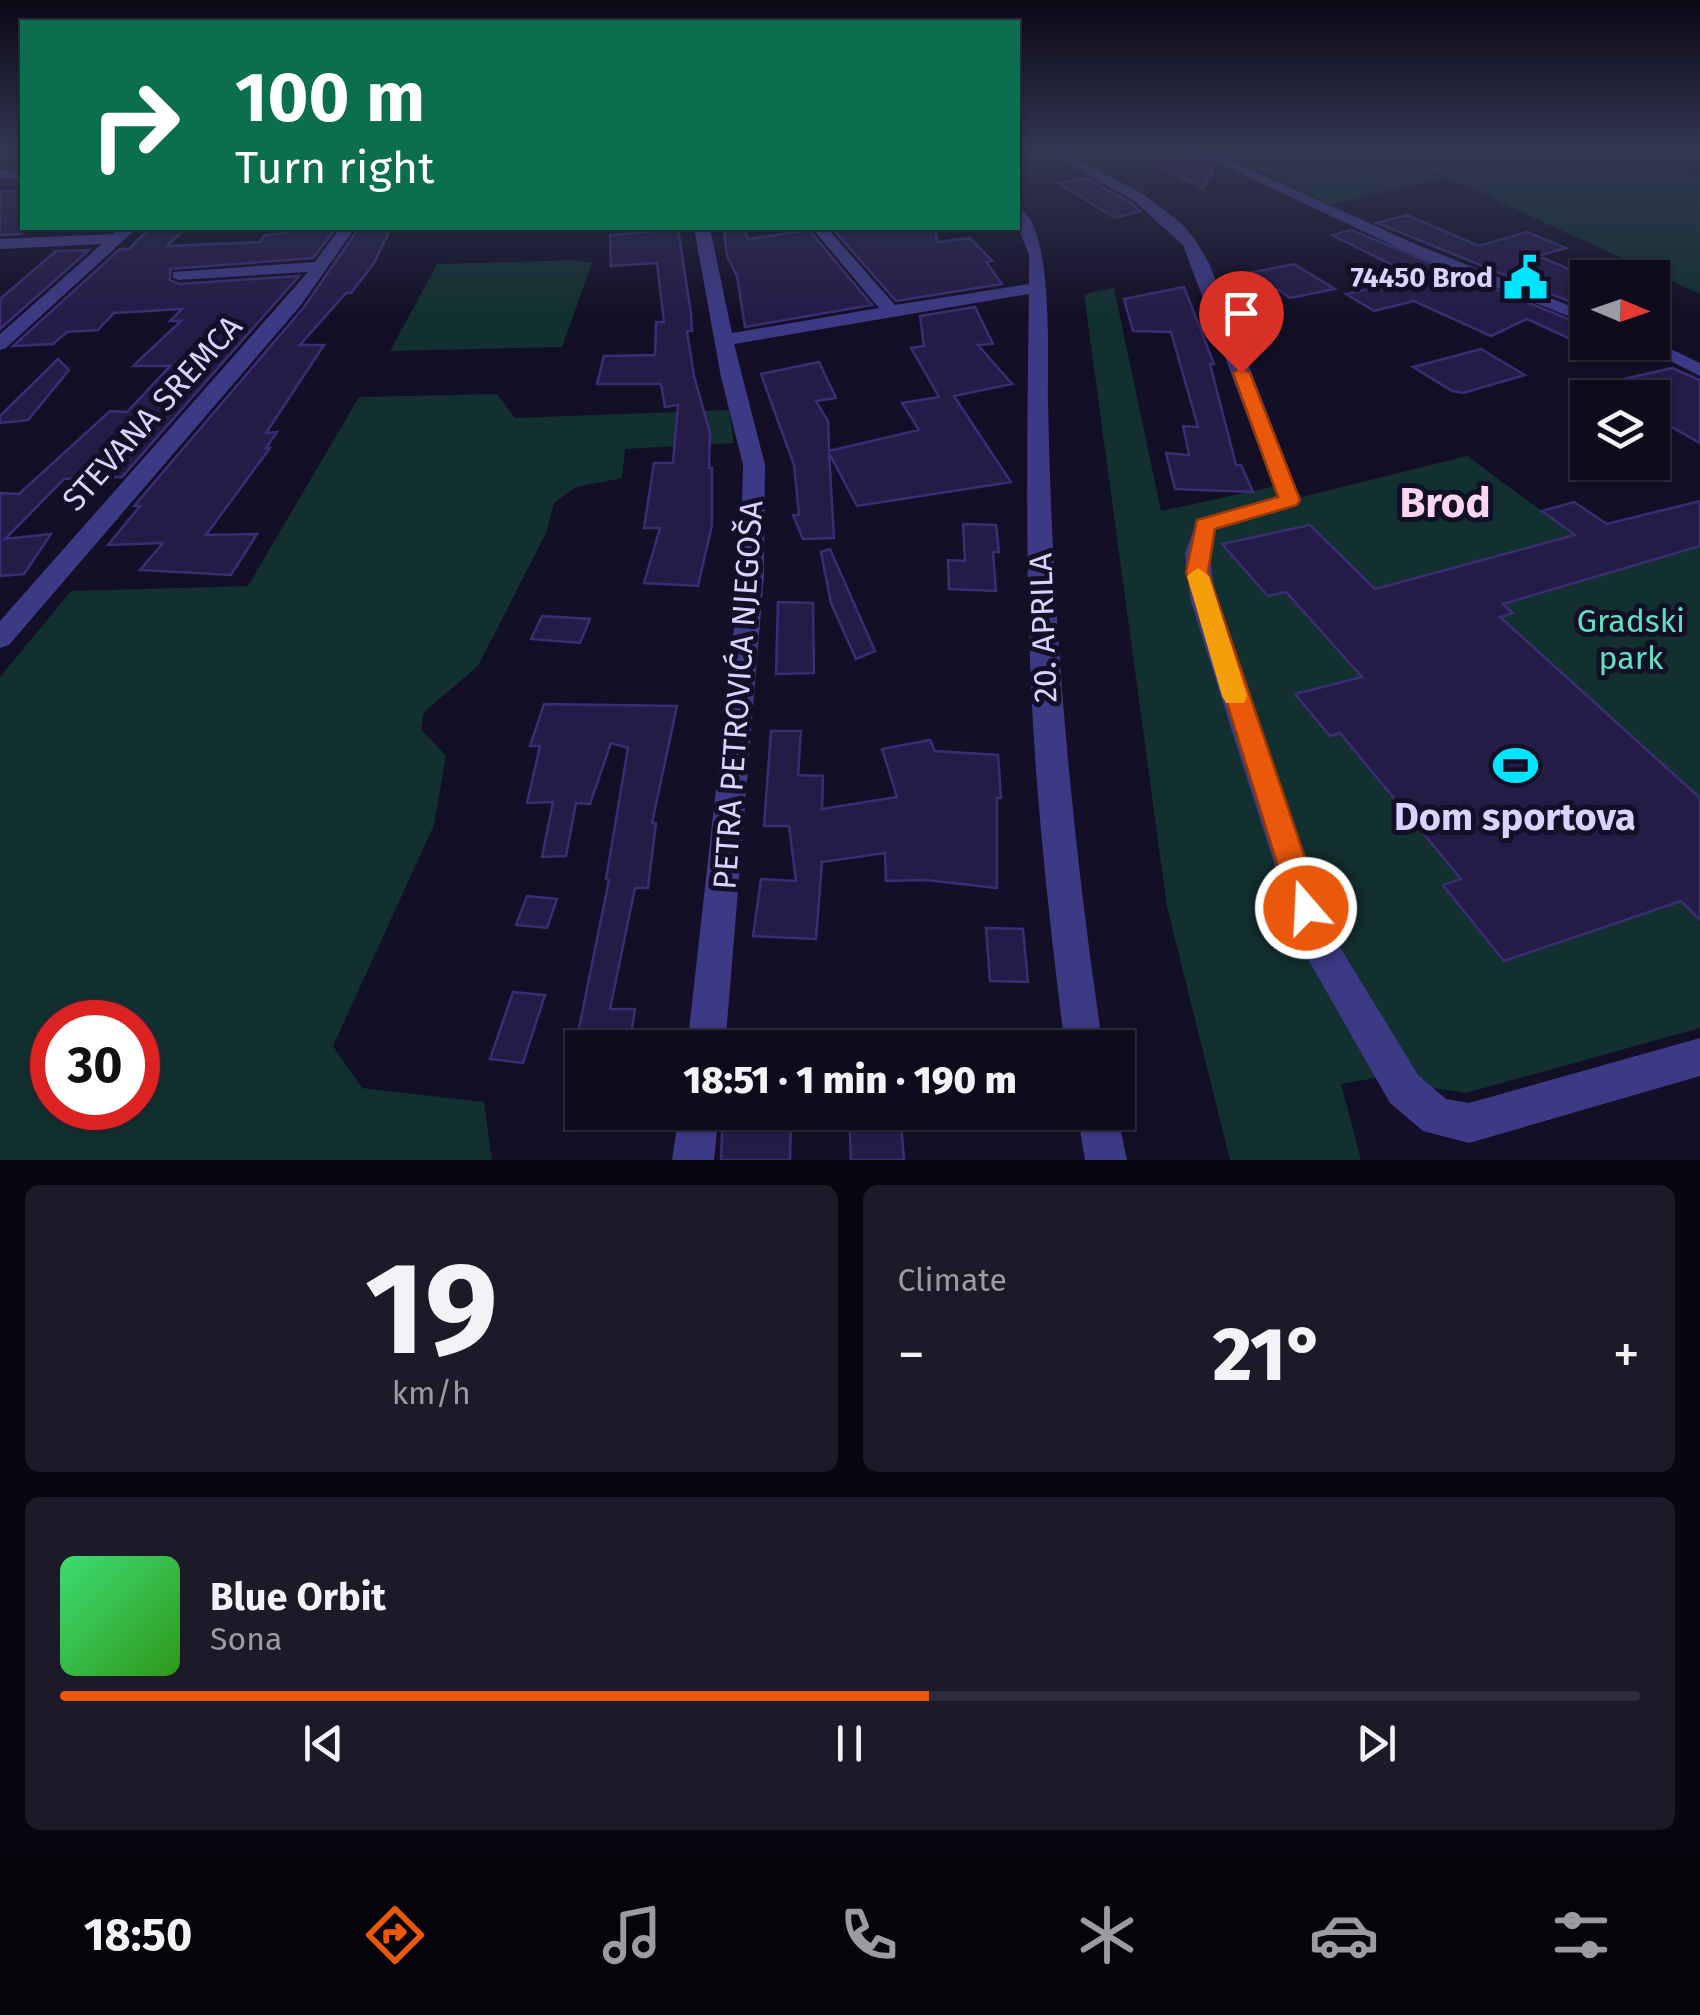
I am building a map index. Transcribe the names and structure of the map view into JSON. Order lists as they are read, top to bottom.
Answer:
{
  "streets": {
    "street": ["STEVANA SREMCA", "20. APRILA", "PETRA PETROVIĆA NJEGOŠA"]
  },
  "districts": ["Brod"],
  "parks": ["Gradski park"],
  "places": {
    "public building": ["74450 Brod"],
    "sports": ["Dom sportova"]
  },
  "north": "right",
  "page": {
    "turn": ["100 m", "Turn right"],
    "limit": "30",
    "trip": "18:51 · 1 min · 190 m",
    "tile": [
      ["19", "km/h"],
      "Climate"
    ],
    "heat": ["−", "21°", "+"],
    "song": ["Blue Orbit", "Sona"],
    "tabs": "18:50"
  }
}
